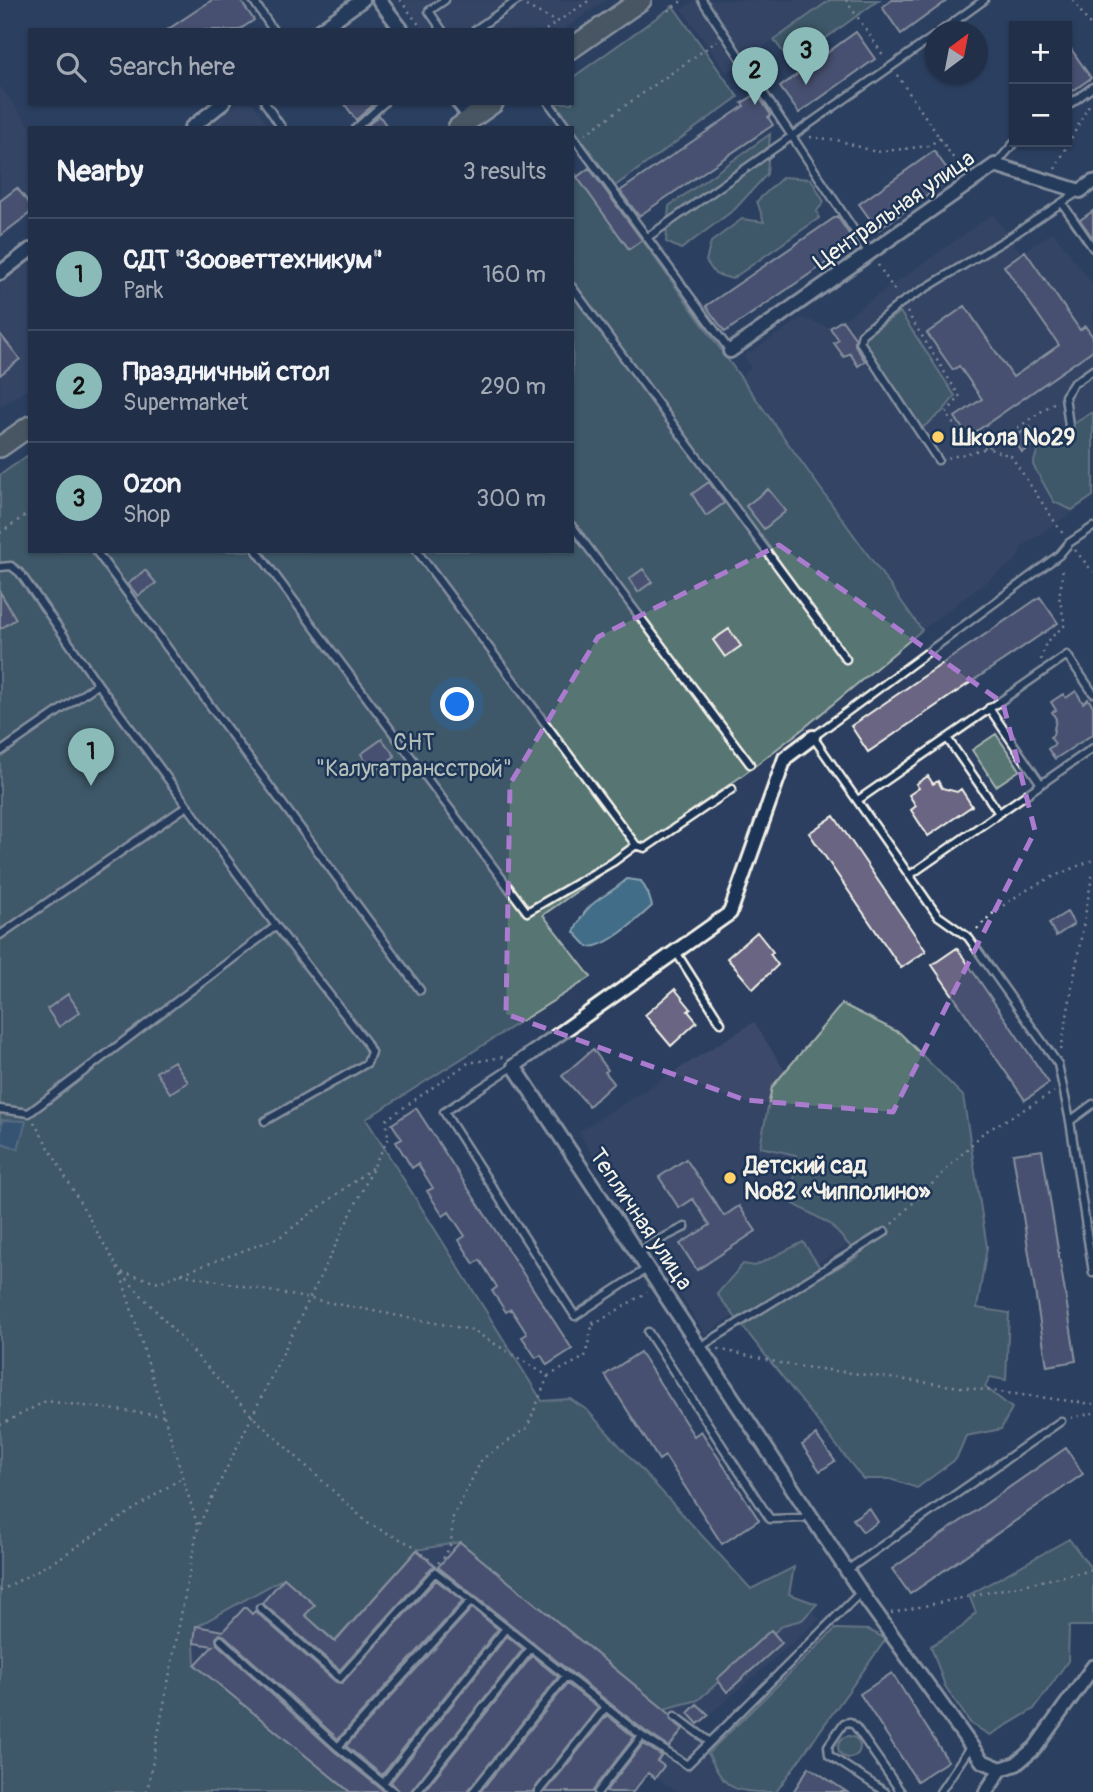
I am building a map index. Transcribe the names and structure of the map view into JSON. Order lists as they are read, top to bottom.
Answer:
{
  "streets": {
    "street": ["Центральная улица", "Тепличная улица"]
  },
  "parks": ["СНТ \"Калугатрансстрой\""],
  "places": ["Школа №29", "Детский сад №82 «Чипполино»"],
  "north": "top right",
  "page": {
    "map_buttons": ["+", "−"],
    "pins": ["3", "2", "1"],
    "search": "Search here",
    "heading": ["Nearby", "3 results"],
    "list": [
      {
        "mark": "1",
        "name": "СДТ \"Зооветтехникум\"",
        "note": "Park",
        "value": "160 m"
      },
      {
        "mark": "2",
        "name": "Праздничный стол",
        "note": "Supermarket",
        "value": "290 m"
      },
      {
        "mark": "3",
        "name": "Ozon",
        "note": "Shop",
        "value": "300 m"
      }
    ]
  }
}
